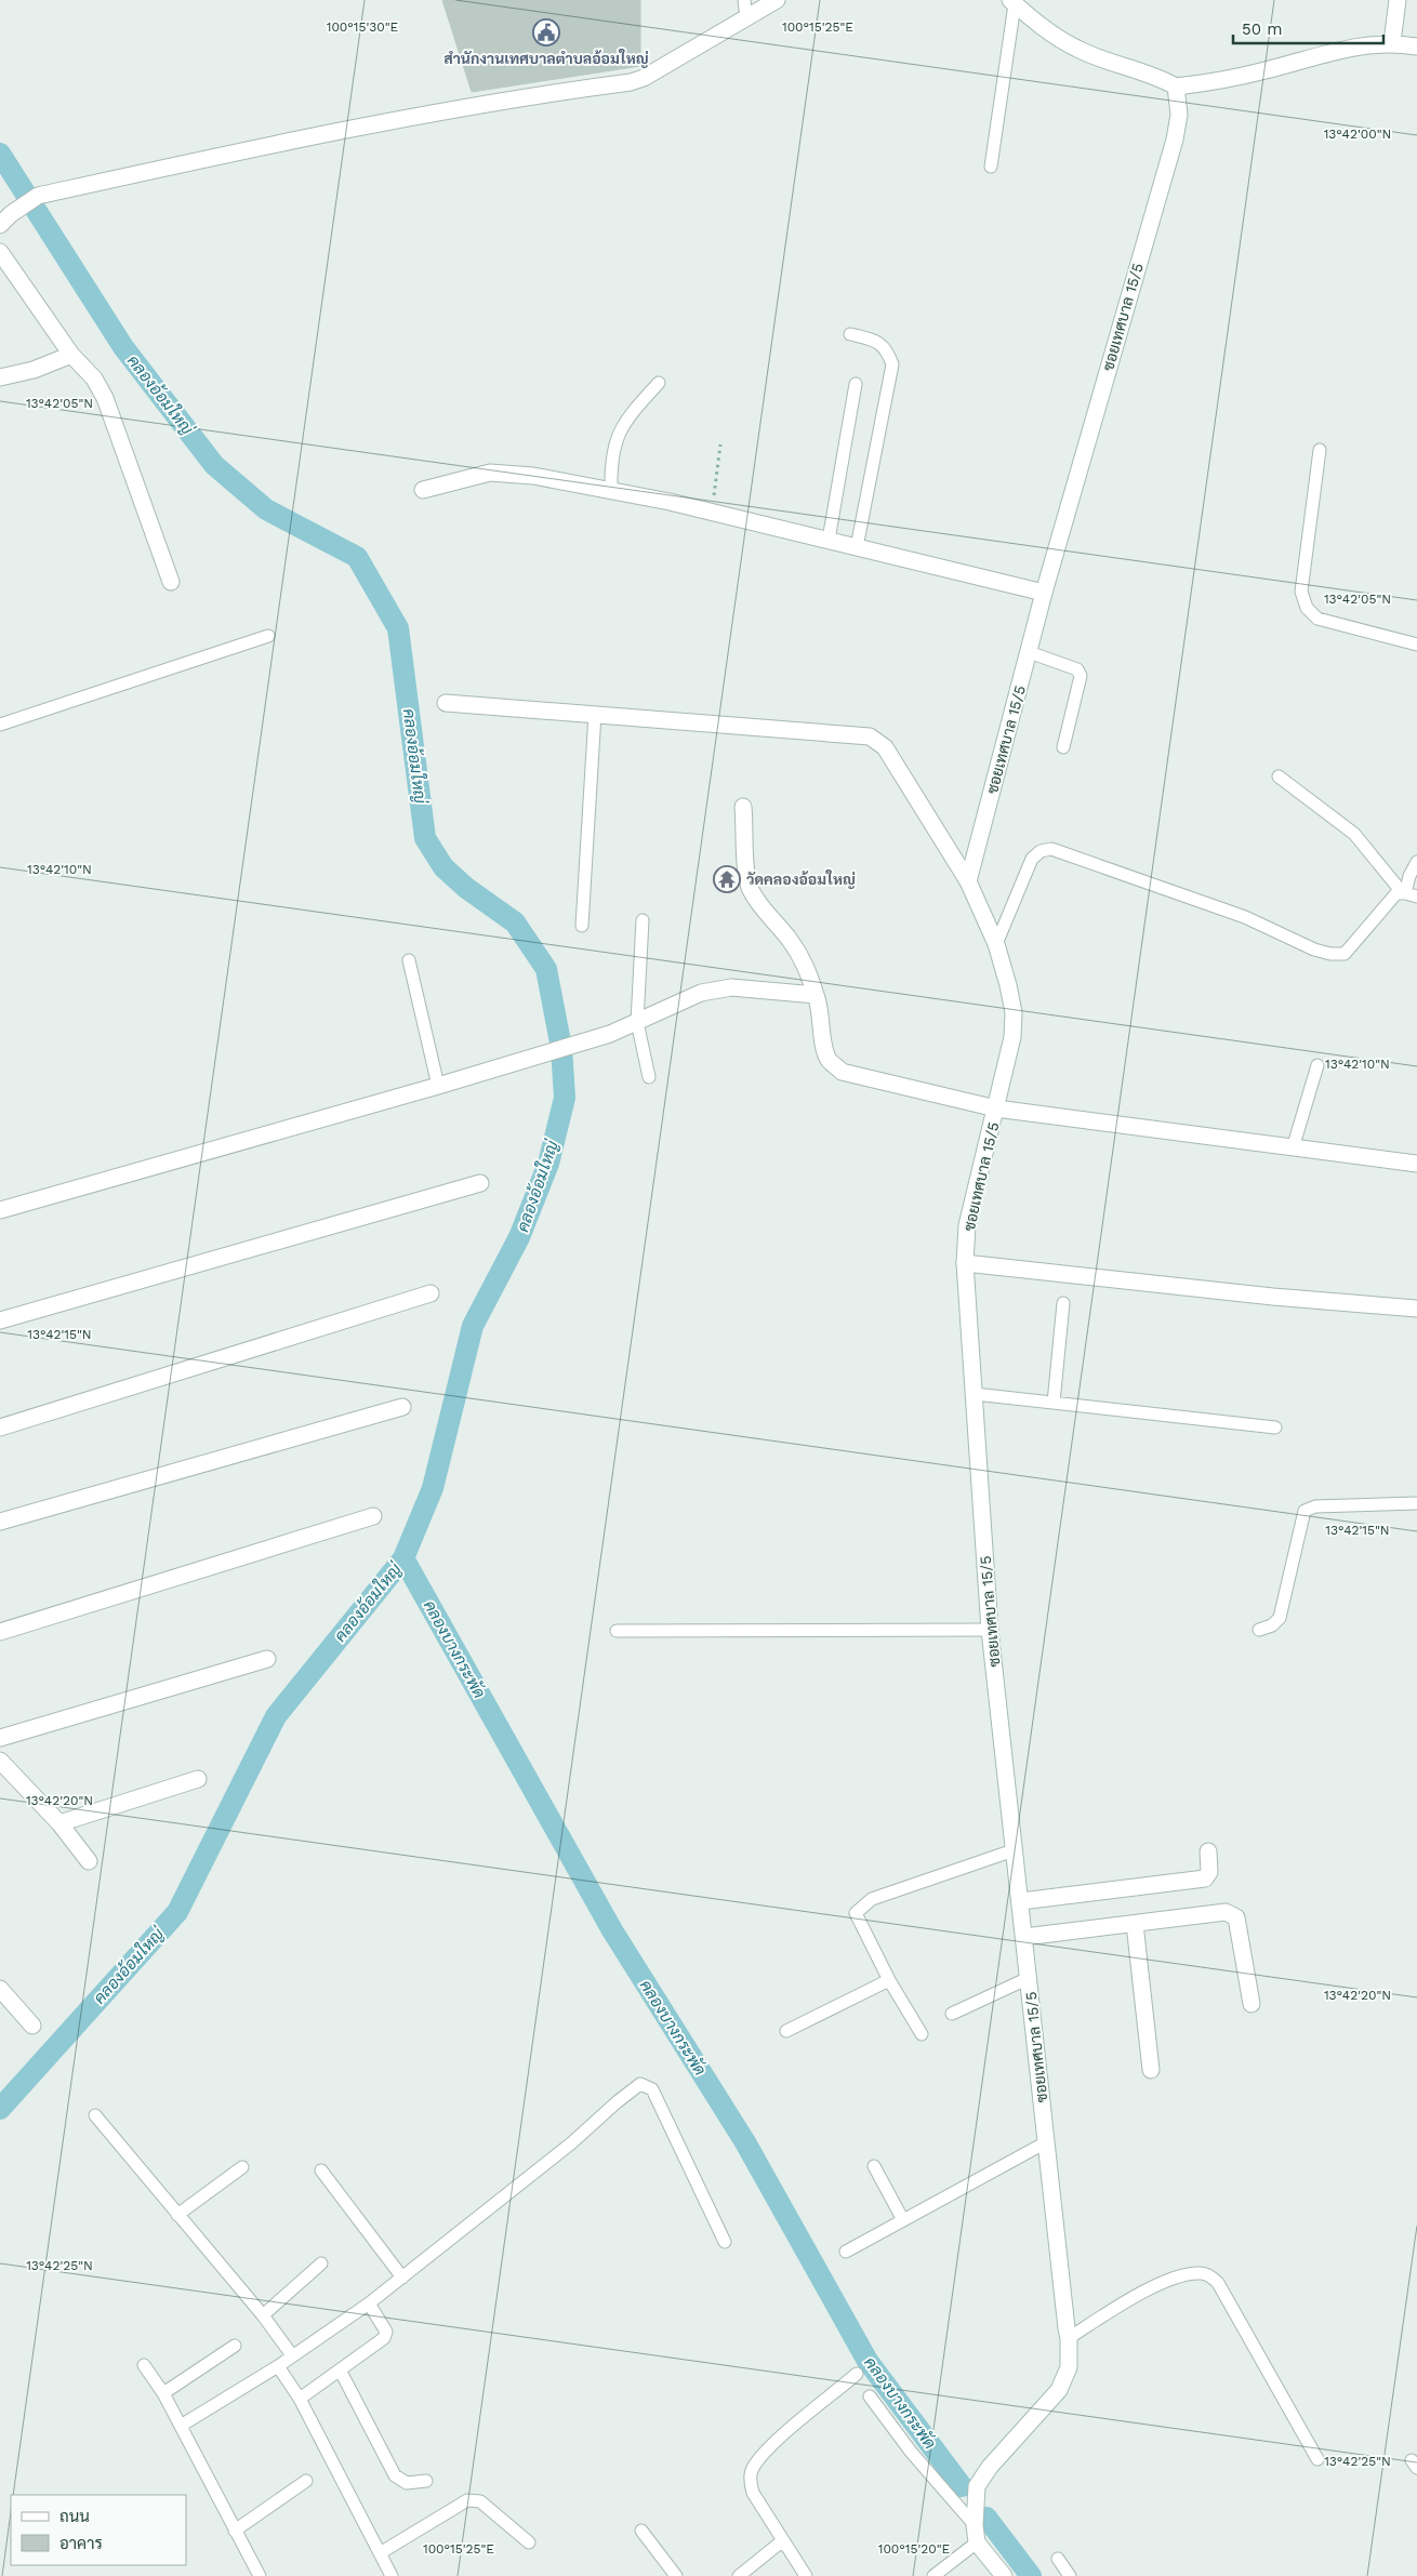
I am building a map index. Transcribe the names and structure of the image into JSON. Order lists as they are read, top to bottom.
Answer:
{
  "streets": {
    "street": ["ซอยเทศบาล 15/5"]
  },
  "water": ["คลองอ้อมใหญ่", "คลองบางกระพัด"],
  "places": {
    "public building": ["สำนักงานเทศบาลตำบลอ้อมใหญ่"],
    "temple": ["วัดคลองอ้อมใหญ่"]
  },
  "legend": ["ถนน", "อาคาร"],
  "scale_bar": "50 m",
  "coordinates": [
    "100°15'30\"E",
    "100°15'25\"E",
    "13°42'00\"N",
    "13°42'05\"N",
    "13°42'10\"N",
    "13°42'15\"N",
    "13°42'20\"N",
    "13°42'25\"N",
    "100°15'20\"E"
  ]
}
